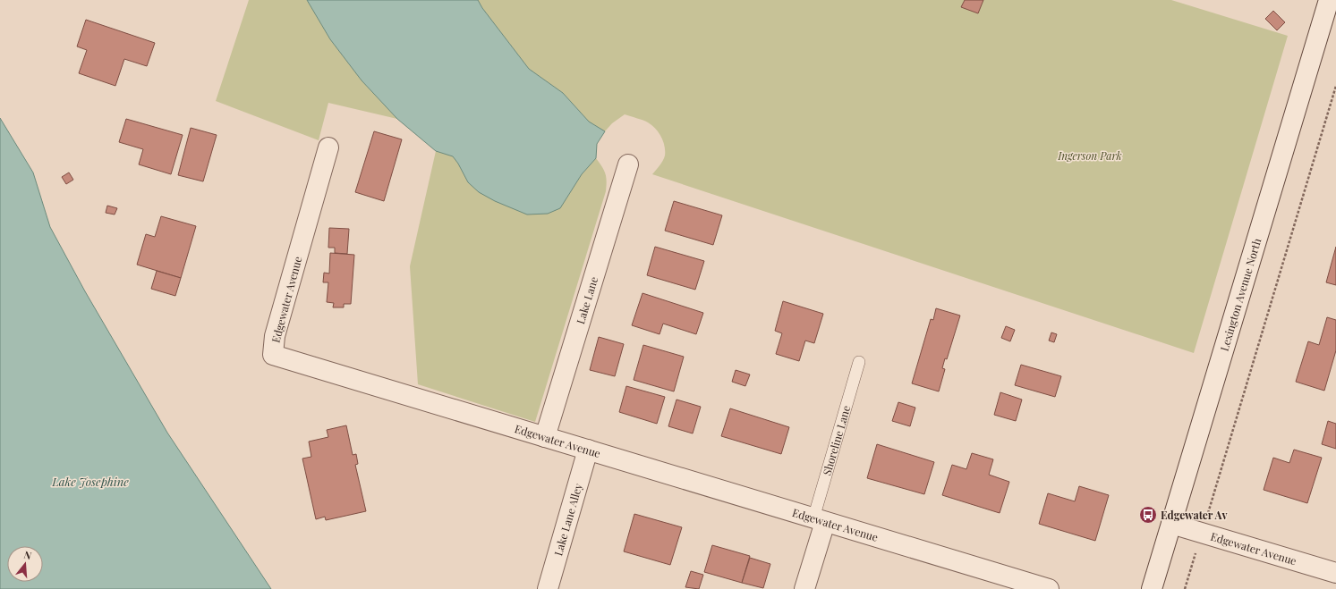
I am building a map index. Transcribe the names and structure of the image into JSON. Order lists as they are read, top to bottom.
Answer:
{
  "streets": {
    "street": [
      "Lexington Avenue North",
      "Edgewater Avenue",
      "Lake Lane",
      "Shoreline Lane",
      "Lake Lane Alley"
    ]
  },
  "crossings": [
    ["Lexington Avenue North", "Edgewater Avenue"],
    ["Edgewater Avenue", "Lake Lane"],
    ["Edgewater Avenue", "Shoreline Lane"],
    ["Edgewater Avenue", "Lake Lane Alley"]
  ],
  "water": ["Lake Josephine"],
  "parks": ["Ingerson Park"],
  "places": {
    "bus stop": ["Edgewater Av"]
  },
  "north": "top"
}
